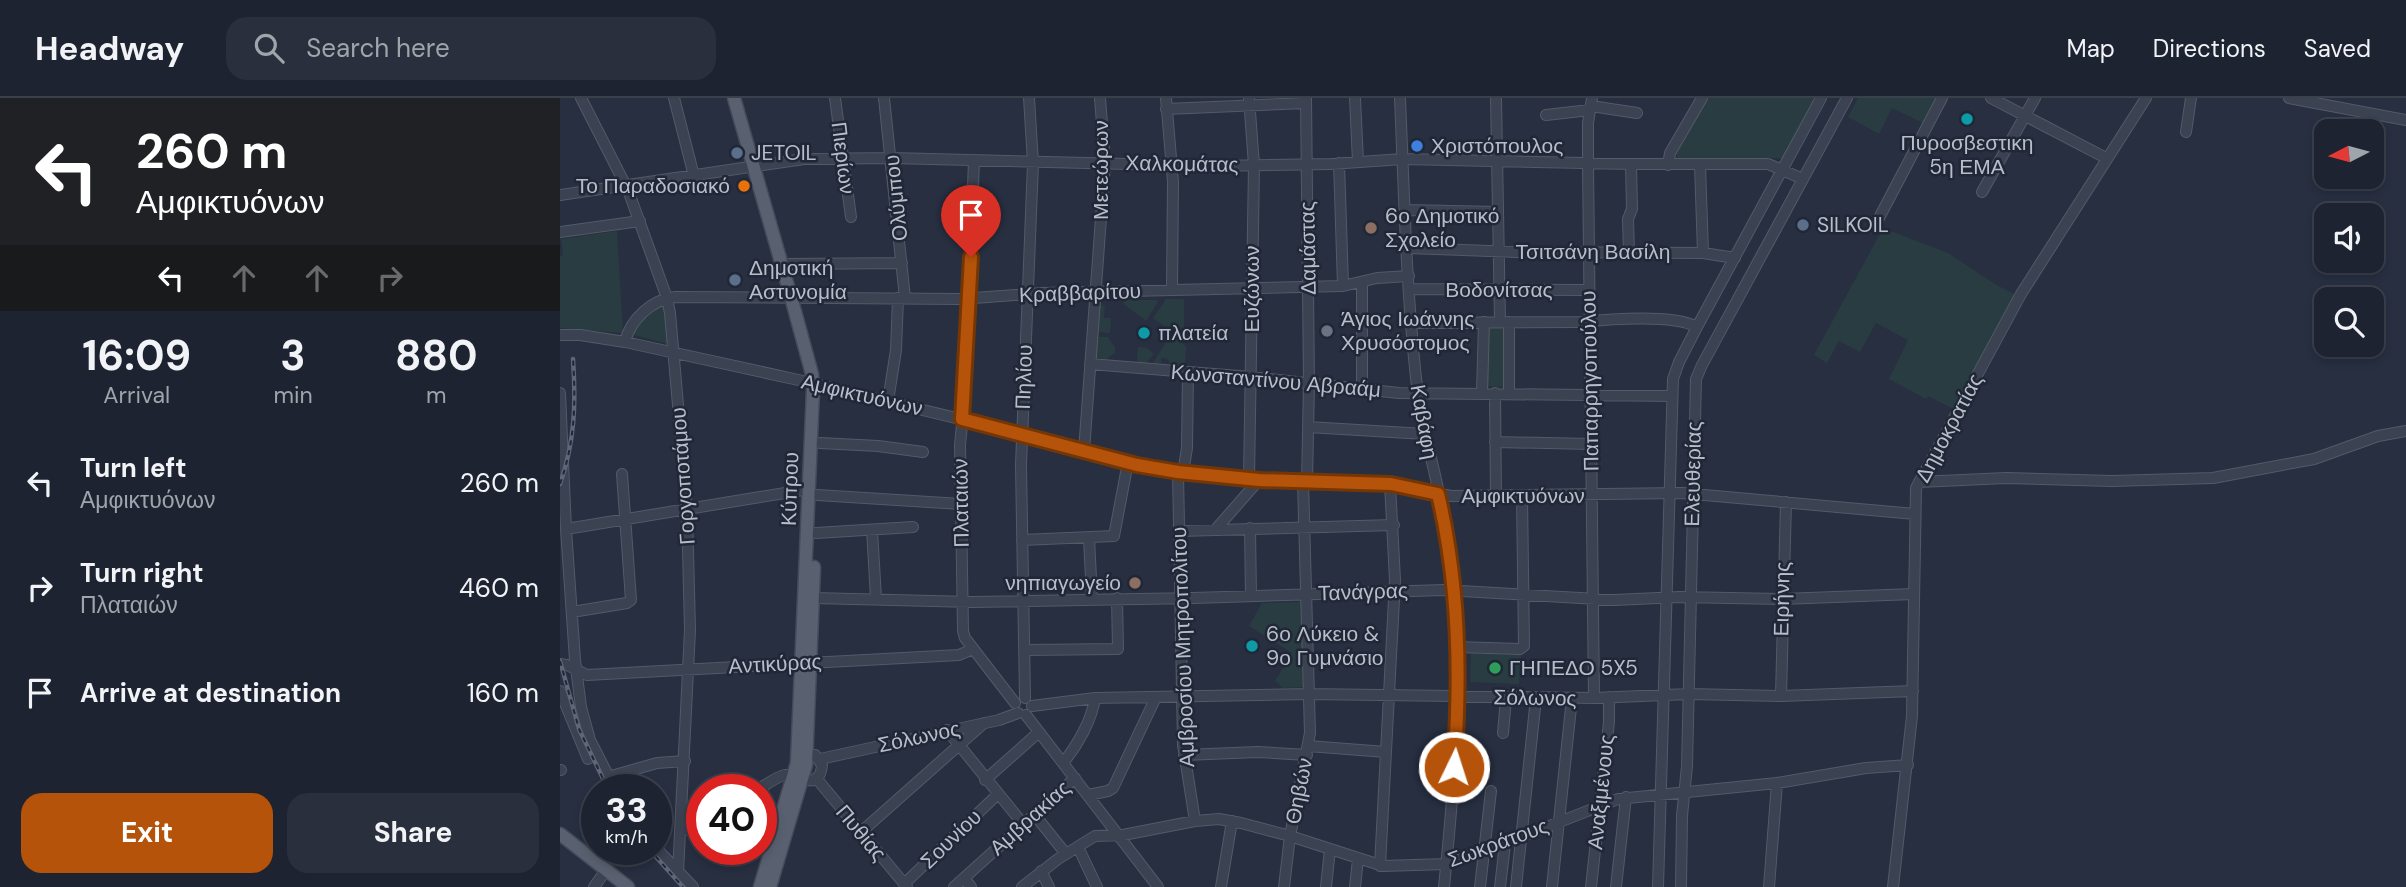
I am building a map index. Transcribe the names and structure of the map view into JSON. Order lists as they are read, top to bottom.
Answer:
{
  "streets": {
    "main road": ["Κύπρου"],
    "street": [
      "Πιερίων",
      "Χαλκομάτας",
      "Μετεώρων",
      "Ολύμπου",
      "Δαμάστας",
      "Τσιτσάνη Βασίλη",
      "Ευζώνων",
      "Βοδονίτσας",
      "Κραββαρίτου",
      "Πηλίου",
      "Κωνσταντίνου Αβραάμ",
      "Παπαρρηγοπούλου",
      "Αμφικτυόνων",
      "Καβάφη",
      "Δημοκρατίας",
      "Ελευθερίας",
      "Γοργοποτάμου",
      "Πλαταιών",
      "Τανάγρας",
      "Ειρήνης",
      "Αμβροσίου Μητροπολίτου",
      "Αντικύρας",
      "Σόλωνος",
      "Θηβών",
      "Αναξιμένους",
      "Αμβρακίας",
      "Πυθίας",
      "Σουνίου",
      "Σωκράτους"
    ]
  },
  "crossings": [
    ["Πιερίων", "Χαλκομάτας"],
    ["Χαλκομάτας", "Μετεώρων"],
    ["Χαλκομάτας", "Ολύμπου"],
    ["Χαλκομάτας", "Δαμάστας"],
    ["Χαλκομάτας", "Ευζώνων"],
    ["Χαλκομάτας", "Πηλίου"],
    ["Χαλκομάτας", "Παπαρρηγοπούλου"],
    ["Χαλκομάτας", "Καβάφη"],
    ["Χαλκομάτας", "Ελευθερίας"],
    ["Χαλκομάτας", "Γοργοποτάμου"],
    ["Χαλκομάτας", "Κύπρου"],
    ["Χαλκομάτας", "Πλαταιών"],
    ["Μετεώρων", "Κραββαρίτου"],
    ["Μετεώρων", "Κωνσταντίνου Αβραάμ"],
    ["Μετεώρων", "Αμφικτυόνων"],
    ["Ολύμπου", "Κραββαρίτου"],
    ["Ολύμπου", "Αμφικτυόνων"],
    ["Δαμάστας", "Κραββαρίτου"],
    ["Δαμάστας", "Κωνσταντίνου Αβραάμ"],
    ["Δαμάστας", "Αμφικτυόνων"],
    ["Δαμάστας", "Τανάγρας"],
    ["Δαμάστας", "Σόλωνος"],
    ["Δαμάστας", "Θηβών"],
    ["Τσιτσάνη Βασίλη", "Παπαρρηγοπούλου"],
    ["Τσιτσάνη Βασίλη", "Καβάφη"],
    ["Τσιτσάνη Βασίλη", "Ελευθερίας"],
    ["Ευζώνων", "Κραββαρίτου"],
    ["Ευζώνων", "Κωνσταντίνου Αβραάμ"],
    ["Ευζώνων", "Αμφικτυόνων"],
    ["Βοδονίτσας", "Παπαρρηγοπούλου"],
    ["Βοδονίτσας", "Καβάφη"],
    ["Κραββαρίτου", "Πηλίου"],
    ["Κραββαρίτου", "Καβάφη"],
    ["Κραββαρίτου", "Γοργοποτάμου"],
    ["Κραββαρίτου", "Κύπρου"],
    ["Κραββαρίτου", "Πλαταιών"],
    ["Πηλίου", "Αμφικτυόνων"],
    ["Πηλίου", "Πλαταιών"],
    ["Πηλίου", "Τανάγρας"],
    ["Πηλίου", "Σόλωνος"],
    ["Κωνσταντίνου Αβραάμ", "Παπαρρηγοπούλου"],
    ["Κωνσταντίνου Αβραάμ", "Καβάφη"],
    ["Κωνσταντίνου Αβραάμ", "Ελευθερίας"],
    ["Κωνσταντίνου Αβραάμ", "Αμβροσίου Μητροπολίτου"],
    ["Παπαρρηγοπούλου", "Αμφικτυόνων"],
    ["Παπαρρηγοπούλου", "Τανάγρας"],
    ["Παπαρρηγοπούλου", "Σόλωνος"],
    ["Αμφικτυόνων", "Καβάφη"],
    ["Αμφικτυόνων", "Δημοκρατίας"],
    ["Αμφικτυόνων", "Ελευθερίας"],
    ["Αμφικτυόνων", "Γοργοποτάμου"],
    ["Αμφικτυόνων", "Κύπρου"],
    ["Αμφικτυόνων", "Πλαταιών"],
    ["Αμφικτυόνων", "Ειρήνης"],
    ["Αμφικτυόνων", "Αμβροσίου Μητροπολίτου"],
    ["Καβάφη", "Τανάγρας"],
    ["Καβάφη", "Σόλωνος"],
    ["Καβάφη", "Σωκράτους"],
    ["Δημοκρατίας", "Τανάγρας"],
    ["Δημοκρατίας", "Σόλωνος"],
    ["Δημοκρατίας", "Σωκράτους"],
    ["Ελευθερίας", "Τανάγρας"],
    ["Ελευθερίας", "Σόλωνος"],
    ["Ελευθερίας", "Σωκράτους"],
    ["Γοργοποτάμου", "Αντικύρας"],
    ["Κύπρου", "Τανάγρας"],
    ["Κύπρου", "Αντικύρας"],
    ["Κύπρου", "Σόλωνος"],
    ["Κύπρου", "Πυθίας"],
    ["Πλαταιών", "Τανάγρας"],
    ["Πλαταιών", "Αντικύρας"],
    ["Πλαταιών", "Σόλωνος"],
    ["Πλαταιών", "Αμβρακίας"],
    ["Πλαταιών", "Σωκράτους"],
    ["Τανάγρας", "Ειρήνης"],
    ["Τανάγρας", "Αμβροσίου Μητροπολίτου"],
    ["Ειρήνης", "Σόλωνος"],
    ["Αμβροσίου Μητροπολίτου", "Σόλωνος"],
    ["Αμβροσίου Μητροπολίτου", "Σωκράτους"],
    ["Σόλωνος", "Θηβών"],
    ["Σόλωνος", "Αναξιμένους"],
    ["Σόλωνος", "Αμβρακίας"],
    ["Σόλωνος", "Πυθίας"],
    ["Θηβών", "Σωκράτους"],
    ["Αναξιμένους", "Σωκράτους"],
    ["Πυθίας", "Σουνίου"]
  ],
  "places": [
    "Πυροσβεστικη 5η ΕΜΑ",
    "Χριστόπουλος",
    "JETOIL",
    "Το Παραδοσιακό",
    "SILKOIL",
    "6ο Δημοτικό Σχολείο",
    "Δημοτική Αστυνομία",
    "Άγιος Ιωάννης Χρυσόστομος",
    "πλατεία",
    "νηπιαγωγείο",
    "6ο Λύκειο & 9ο Γυμνάσιο",
    "ΓΗΠΕΔΟ 5X5"
  ],
  "north": "left",
  "page": {
    "header": "Headway",
    "search": "Search here",
    "nav": ["Map", "Directions", "Saved"],
    "turn": ["260 m", "Αμφικτυόνων"],
    "eta": [
      "16:09",
      "Arrival",
      "3",
      "min",
      "880",
      "m"
    ],
    "list": [
      {
        "name": "Turn left",
        "note": "Αμφικτυόνων",
        "value": "260 m"
      },
      {
        "name": "Turn right",
        "note": "Πλαταιών",
        "value": "460 m"
      },
      {
        "name": "Arrive at destination",
        "value": "160 m"
      }
    ],
    "speed": "33 km/h",
    "limit": "40",
    "buttons": ["Exit", "Share"]
  }
}
